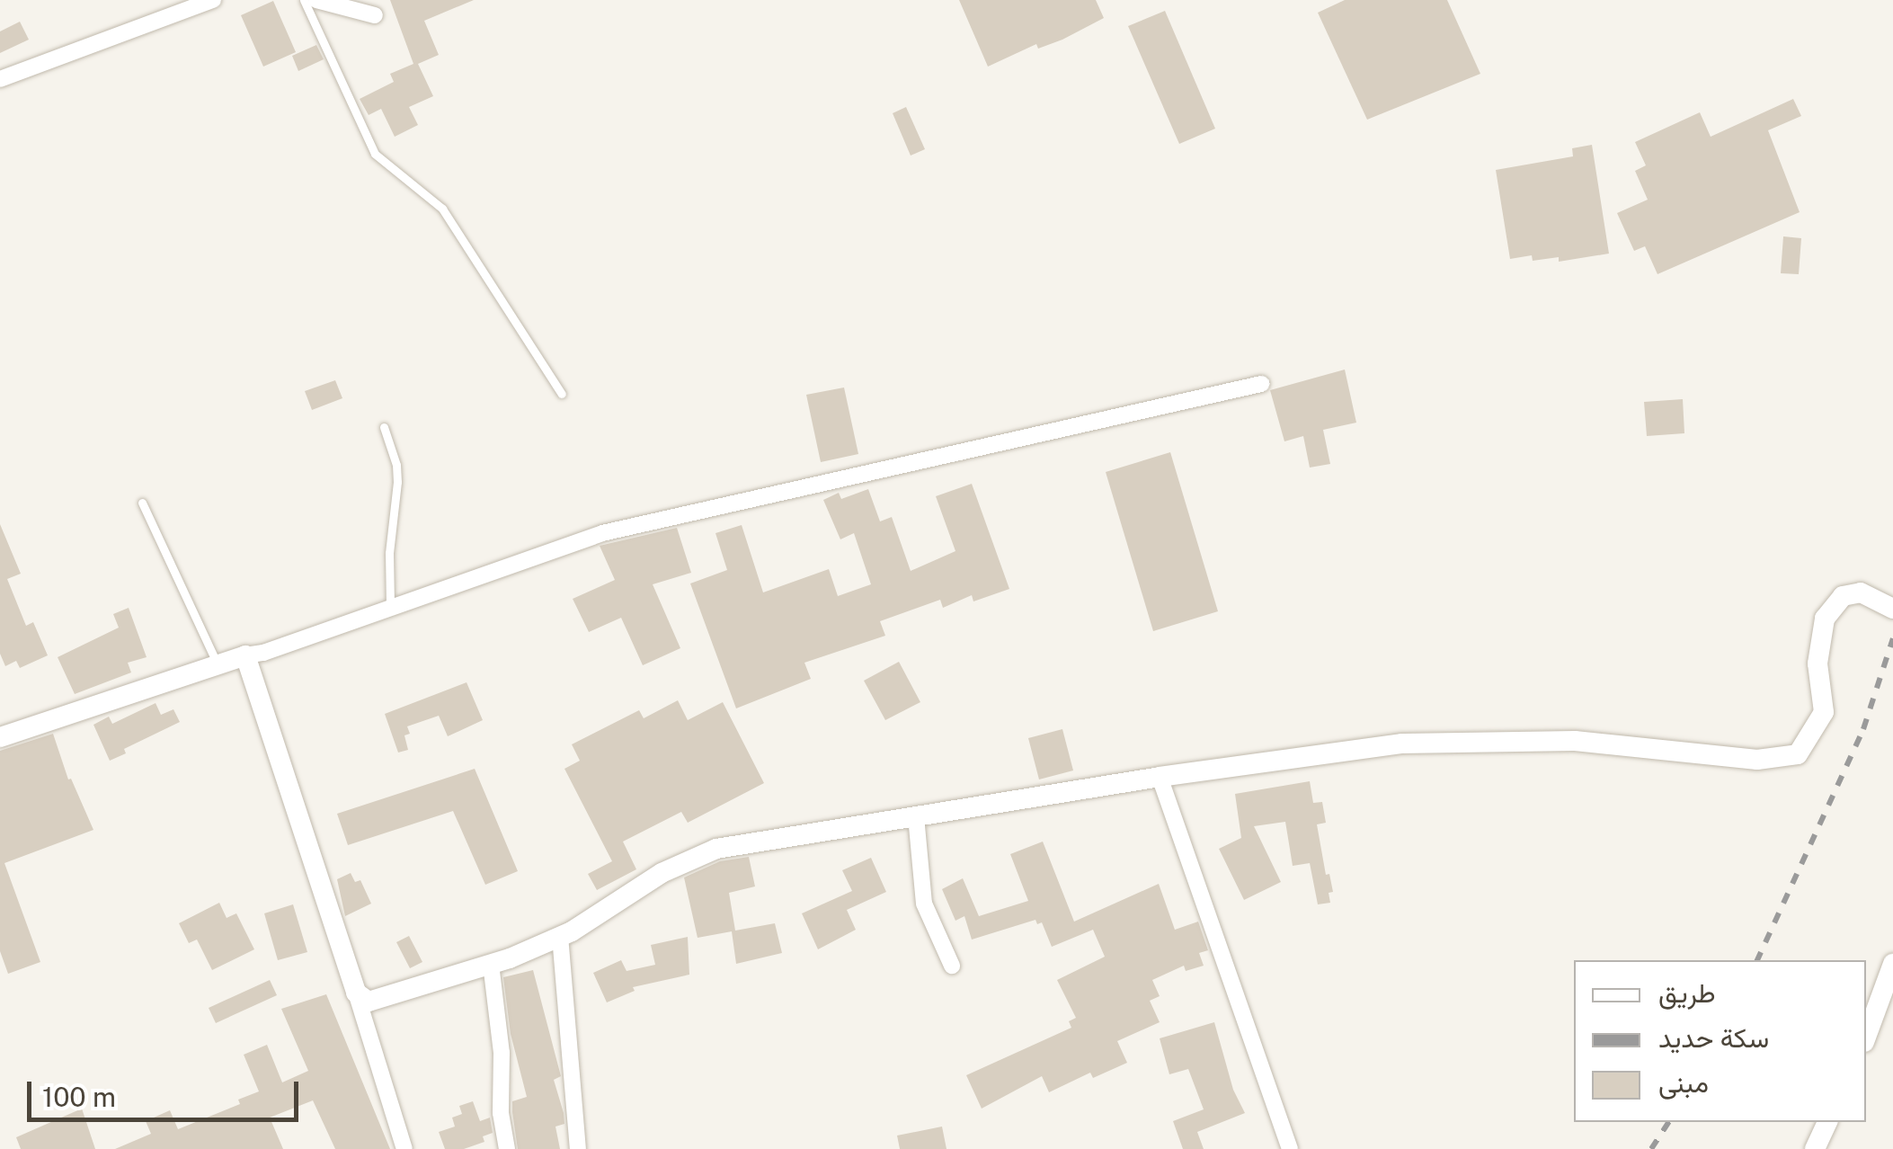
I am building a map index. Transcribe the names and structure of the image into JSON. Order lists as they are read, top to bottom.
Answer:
{
  "legend": ["طريق", "سكة حديد", "مبنى"],
  "scale_bar": "100 m"
}
